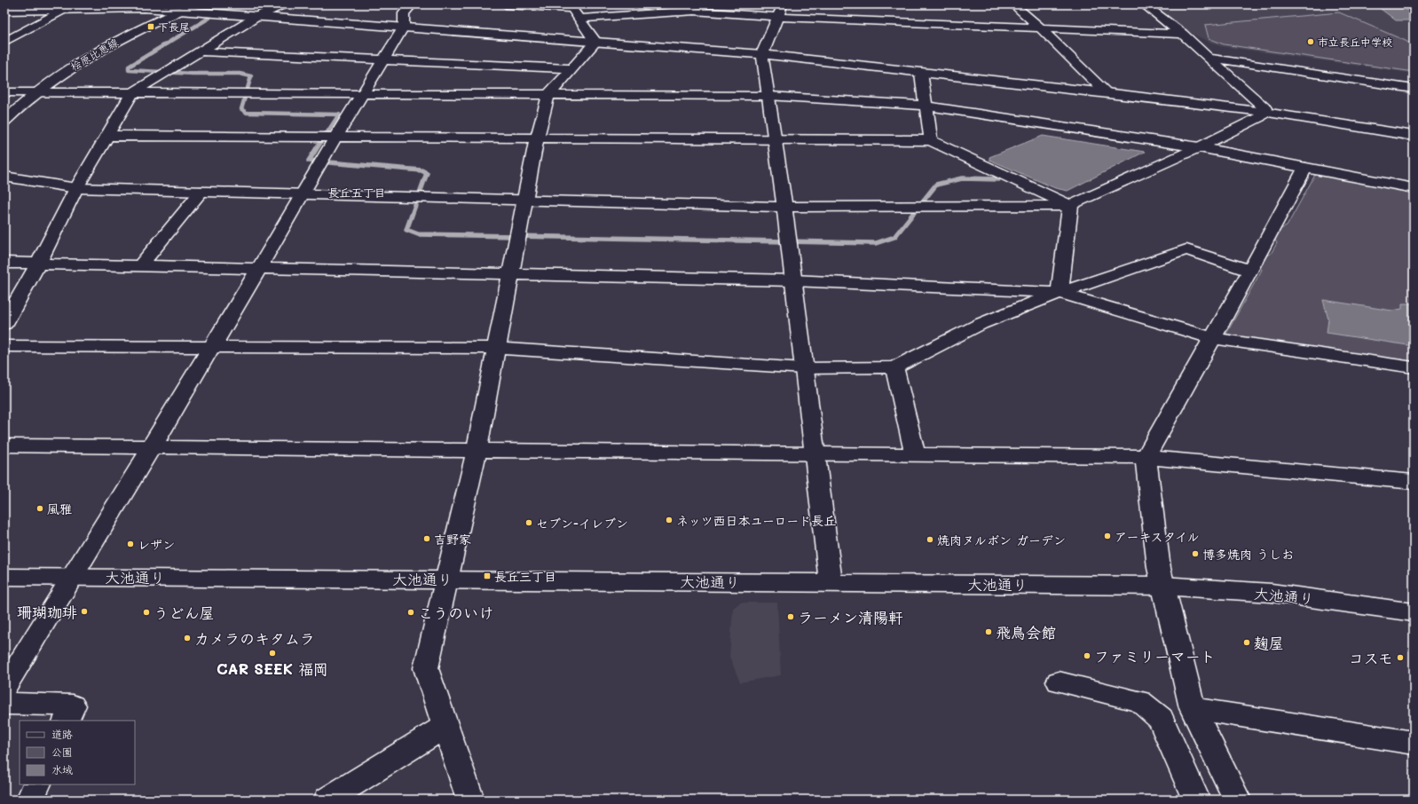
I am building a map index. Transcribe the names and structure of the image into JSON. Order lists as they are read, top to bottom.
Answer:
{
  "streets": {
    "street": ["桧原比恵線", "大池通り"]
  },
  "districts": ["長丘五丁目"],
  "places": {
    "transit": ["下長尾", "長丘三丁目"],
    "other": [
      "市立長丘中学校",
      "風雅",
      "ネッツ西日本ユーロード長丘",
      "セブン-イレブン",
      "アーキスタイル",
      "吉野家",
      "焼肉ヌルボン ガーデン",
      "レザン",
      "博多焼肉 うしお",
      "珊瑚珈琲",
      "うどん屋",
      "こうのいけ",
      "ラーメン清陽軒",
      "飛鳥会館",
      "カメラのキタムラ",
      "麹屋",
      "CAR SEEK 福岡",
      "ファミリーマート",
      "コスモ"
    ]
  },
  "legend": ["道路", "公園", "水域"]
}
